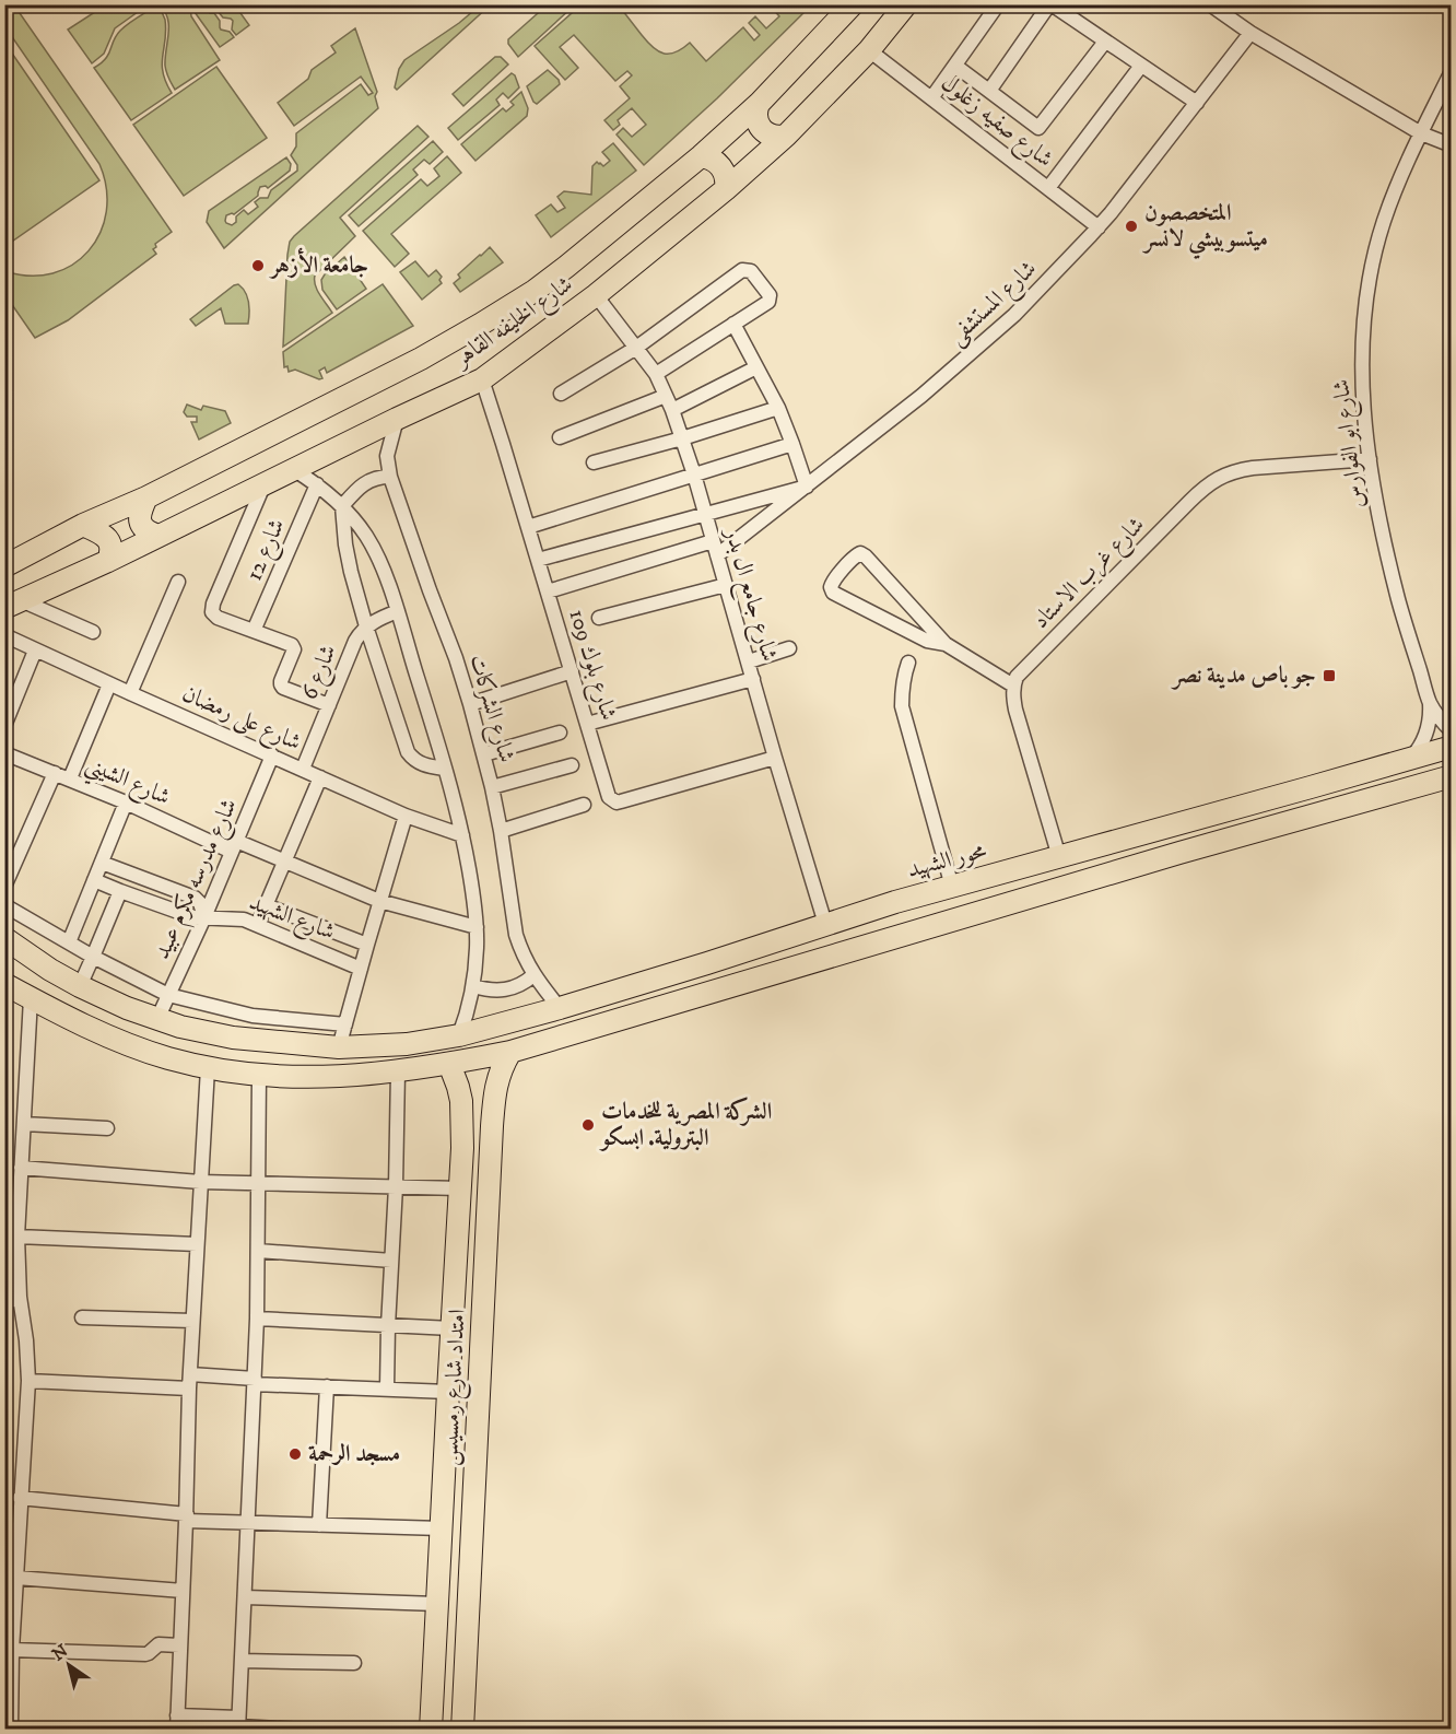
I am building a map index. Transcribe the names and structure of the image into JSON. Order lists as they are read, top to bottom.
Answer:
{
  "streets": {
    "main road": ["شارع الخليفه القاهر", "محور الشهيد", "امتداد شارع رمسيس"],
    "street": [
      "شارع صفيه زغلول",
      "شارع المستشفى",
      "شارع ابو الفوارس",
      "شارع 12",
      "شارع غرب الاستاد",
      "شارع جامع ال بدر",
      "شارع بلوك 109",
      "شارع 6",
      "شارع الشركات",
      "شارع على رمضان",
      "شارع الشيني",
      "شارع مدرسه مكرم عبيد",
      "شارع الشهيد"
    ]
  },
  "crossings": [
    ["شارع صفيه زغلول", "شارع المستشفى"],
    ["شارع صفيه زغلول", "شارع الخليفه القاهر"],
    ["شارع المستشفى", "شارع جامع ال بدر"],
    ["شارع الخليفه القاهر", "شارع جامع ال بدر"],
    ["شارع الخليفه القاهر", "شارع بلوك 109"],
    ["شارع الخليفه القاهر", "شارع الشركات"],
    ["شارع ابو الفوارس", "شارع غرب الاستاد"],
    ["شارع ابو الفوارس", "محور الشهيد"],
    ["شارع جامع ال بدر", "شارع بلوك 109"],
    ["شارع جامع ال بدر", "محور الشهيد"],
    ["شارع 6", "شارع على رمضان"],
    ["شارع الشركات", "محور الشهيد"],
    ["شارع على رمضان", "شارع مدرسه مكرم عبيد"],
    ["شارع الشيني", "شارع مدرسه مكرم عبيد"],
    ["محور الشهيد", "شارع مدرسه مكرم عبيد"],
    ["شارع مدرسه مكرم عبيد", "شارع الشهيد"]
  ],
  "places": {
    "other": [
      "المتخصصون ميتسوبيشي لانسر",
      "جامعة الأزهر",
      "الشركة المصرية للخدمات البترولية. ابسكو",
      "مسجد الرحمة"
    ],
    "transit": ["جو باص مدينة نصر"]
  },
  "north": "top left"
}
